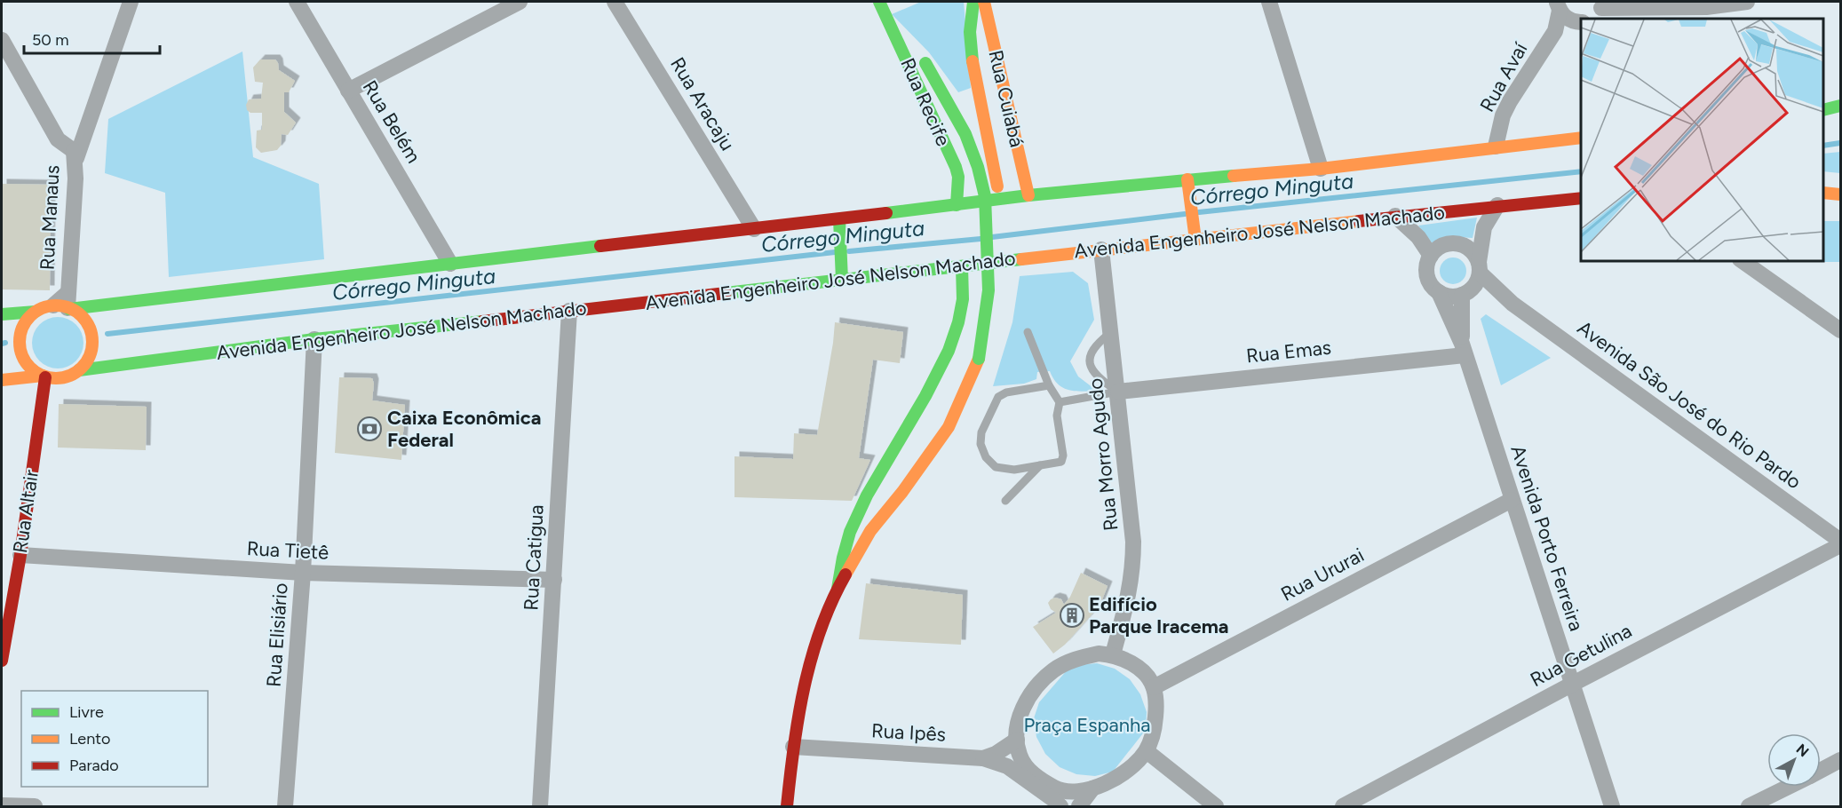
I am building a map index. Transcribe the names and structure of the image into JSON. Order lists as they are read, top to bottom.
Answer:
{
  "streets": {
    "main road": [
      "Rua Cuiabá",
      "Rua Recife",
      "Avenida Engenheiro José Nelson Machado",
      "Rua Altair"
    ],
    "street": [
      "Rua Avaí",
      "Rua Aracaju",
      "Rua Belém",
      "Rua Manaus",
      "Rua Emas",
      "Avenida São José do Rio Pardo",
      "Rua Morro Agudo",
      "Avenida Porto Ferreira",
      "Rua Tietê",
      "Rua Catigua",
      "Rua Ururai",
      "Rua Elisiário",
      "Rua Getulina",
      "Rua Ipês"
    ]
  },
  "crossings": [
    ["Rua Manaus", "Avenida Engenheiro José Nelson Machado"],
    ["Rua Manaus", "Rua Altair"],
    ["Avenida Engenheiro José Nelson Machado", "Rua Morro Agudo"],
    ["Avenida Engenheiro José Nelson Machado", "Rua Altair"],
    ["Avenida Engenheiro José Nelson Machado", "Avenida Porto Ferreira"],
    ["Avenida Engenheiro José Nelson Machado", "Rua Catigua"],
    ["Avenida Engenheiro José Nelson Machado", "Rua Elisiário"],
    ["Rua Emas", "Rua Morro Agudo"],
    ["Rua Emas", "Avenida Porto Ferreira"],
    ["Avenida São José do Rio Pardo", "Avenida Porto Ferreira"],
    ["Rua Morro Agudo", "Rua Ururai"],
    ["Rua Altair", "Rua Tietê"],
    ["Avenida Porto Ferreira", "Rua Ururai"],
    ["Avenida Porto Ferreira", "Rua Getulina"],
    ["Rua Tietê", "Rua Catigua"],
    ["Rua Tietê", "Rua Elisiário"]
  ],
  "water": ["Córrego Minguta"],
  "parks": ["Praça Espanha"],
  "places": {
    "bank": ["Caixa Econômica Federal"],
    "building": ["Edifício Parque Iracema"]
  },
  "legend": ["Livre", "Lento", "Parado"],
  "scale_bar": "50 m",
  "north": "top right"
}
